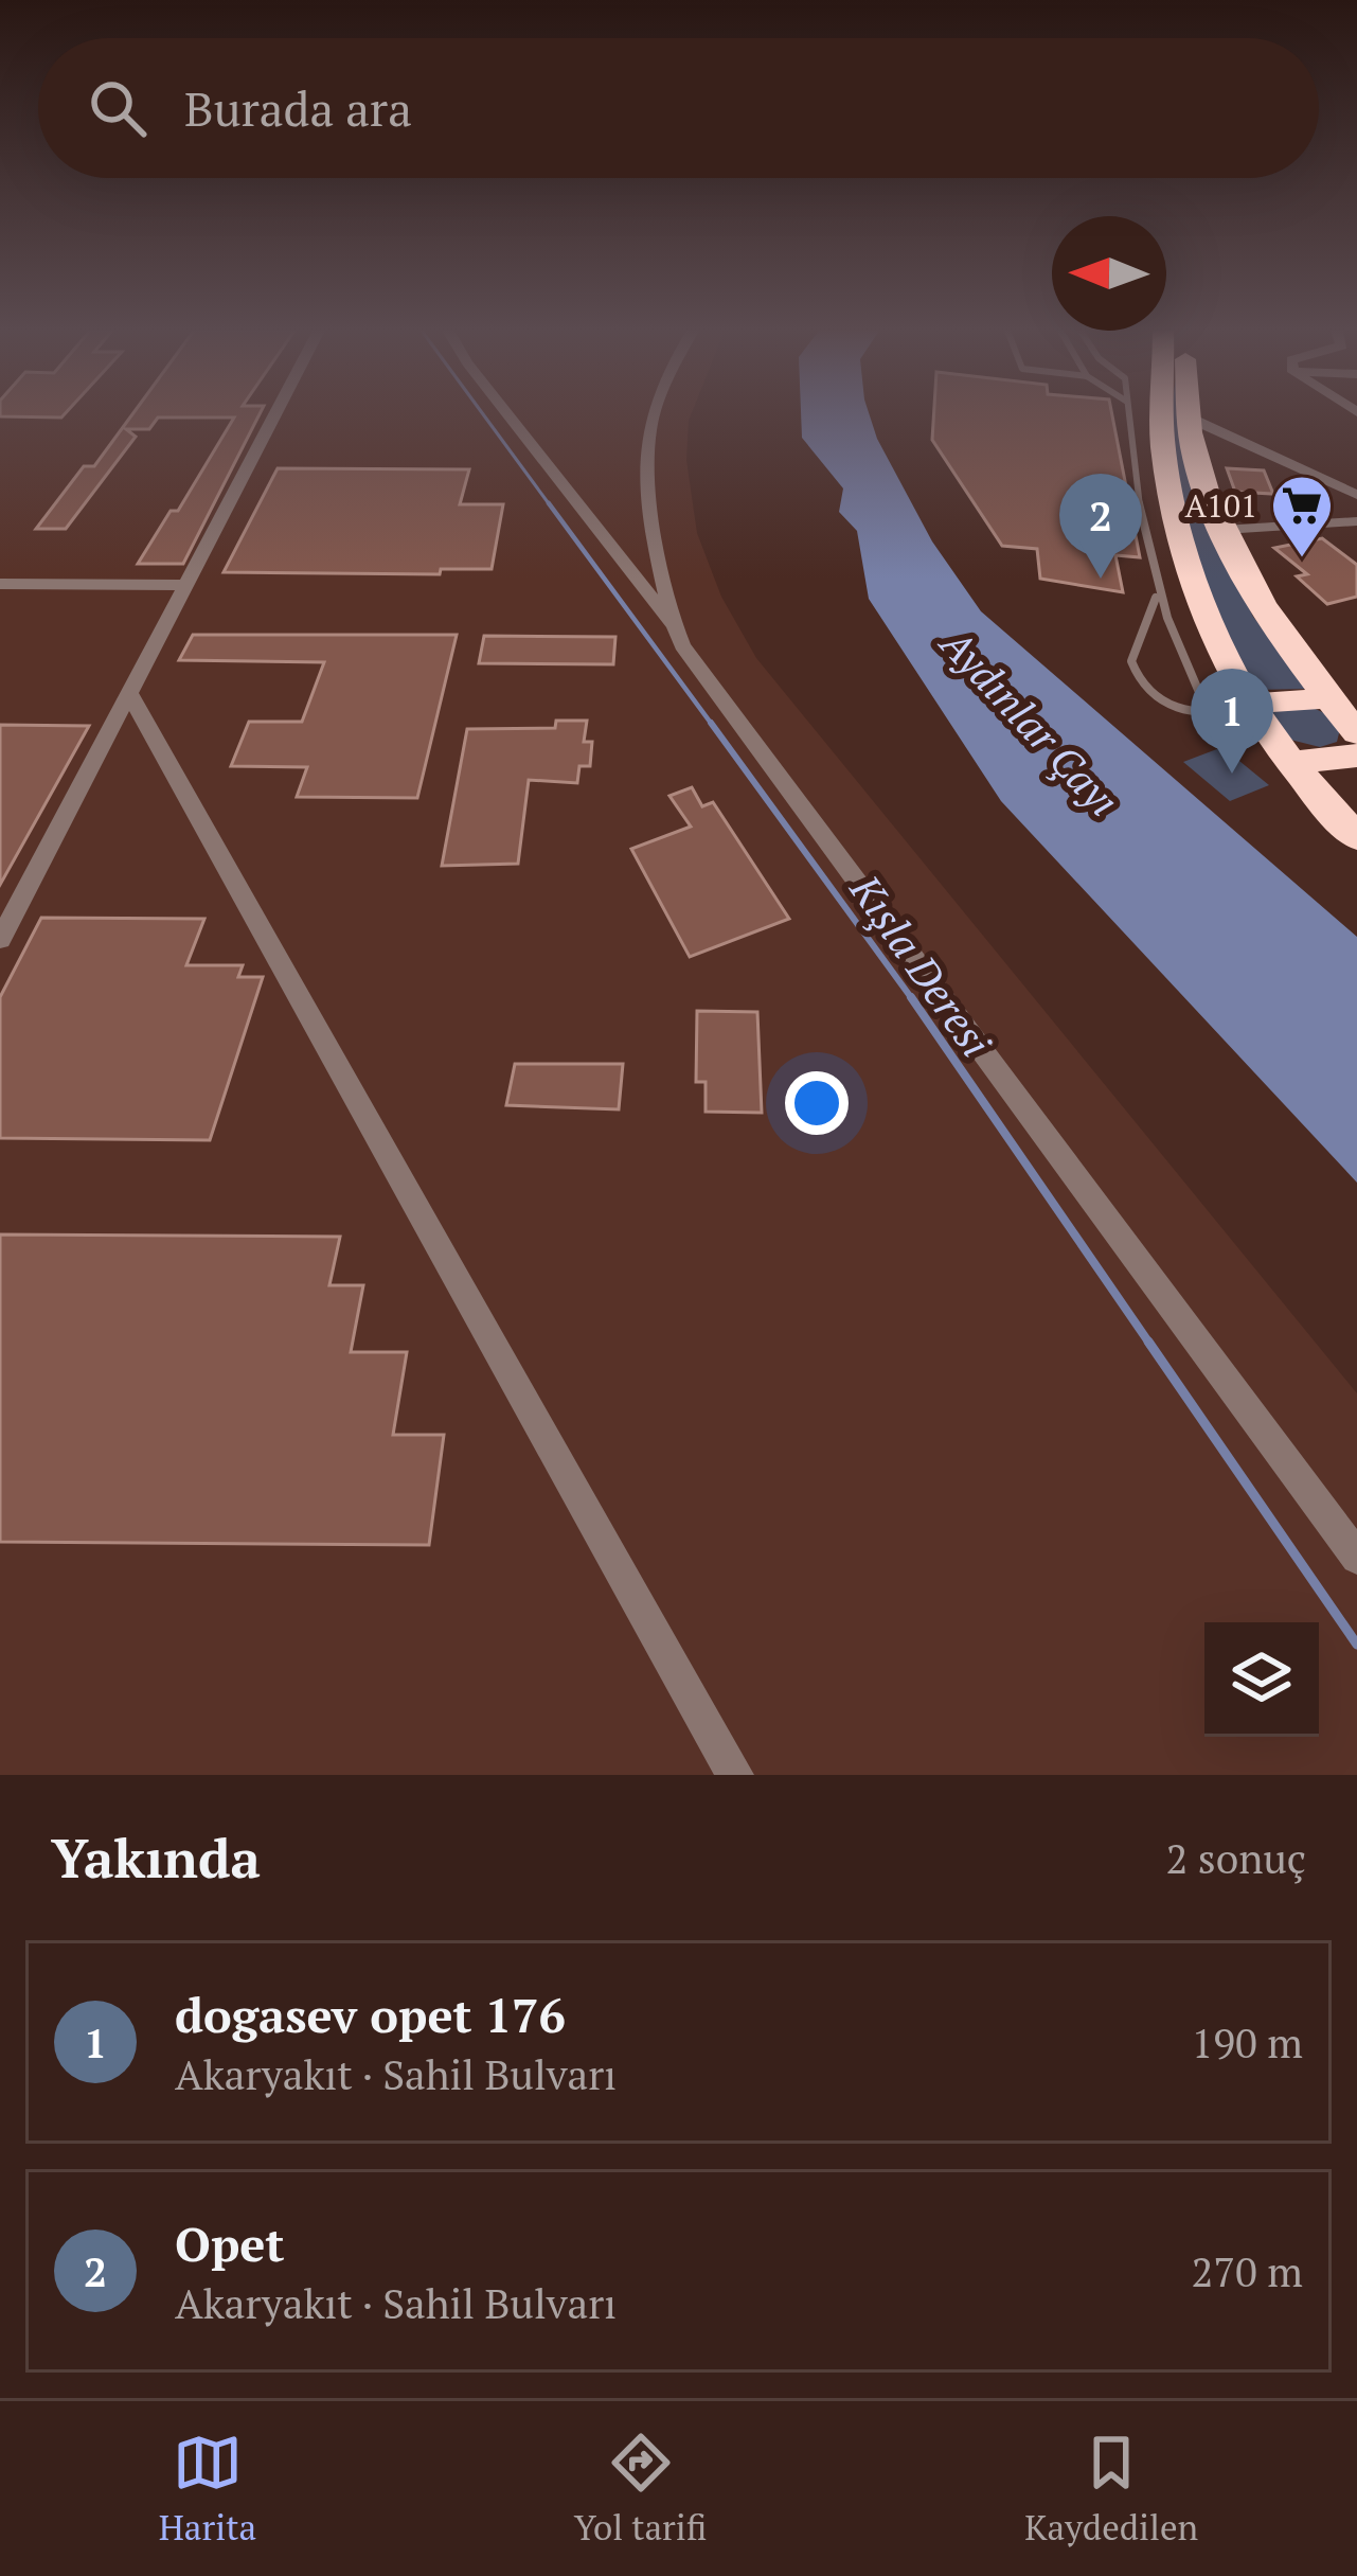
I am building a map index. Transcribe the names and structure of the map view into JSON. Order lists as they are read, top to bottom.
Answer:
{
  "water": ["Aydınlar Çayı", "Kışla Deresi"],
  "places": {
    "supermarket": ["A101"]
  },
  "north": "left",
  "page": {
    "search": "Burada ara",
    "pins": ["2", "1"],
    "heading": ["Yakında", "2 sonuç"],
    "list": [
      {
        "mark": "1",
        "name": "dogasev opet 176",
        "note": "Akaryakıt · Sahil Bulvarı",
        "value": "190 m"
      },
      {
        "mark": "2",
        "name": "Opet",
        "note": "Akaryakıt · Sahil Bulvarı",
        "value": "270 m"
      }
    ],
    "nav": ["Harita", "Yol tarifi", "Kaydedilen"]
  }
}
